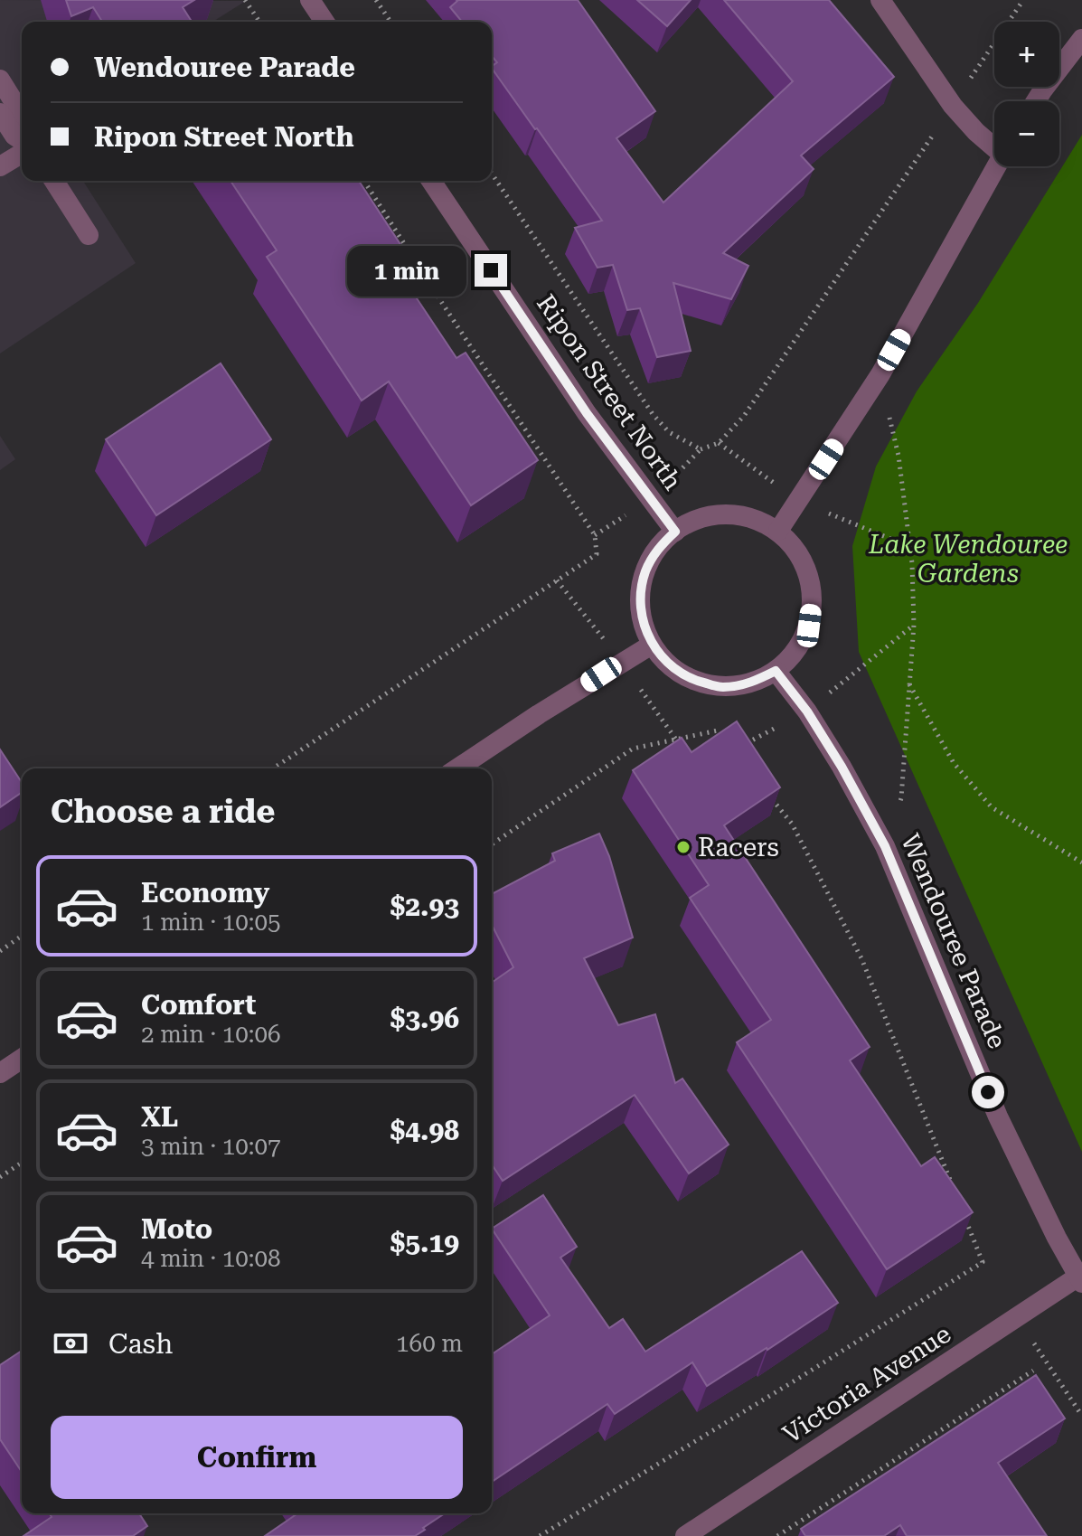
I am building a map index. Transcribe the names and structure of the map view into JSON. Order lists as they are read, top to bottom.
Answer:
{
  "streets": {
    "street": ["Ripon Street North", "Wendouree Parade", "Victoria Avenue"]
  },
  "crossings": [
    ["Ripon Street North", "Wendouree Parade"],
    ["Wendouree Parade", "Victoria Avenue"]
  ],
  "parks": ["Lake Wendouree Gardens"],
  "places": ["Racers"],
  "page": {
    "map_buttons": ["+", "−"],
    "banner": ["Wendouree Parade", "Ripon Street North"],
    "bubble": "1 min",
    "heading": "Choose a ride",
    "list": [
      {
        "name": "Economy",
        "note": "1 min · 10:05",
        "value": "$2.93"
      },
      {
        "name": "Comfort",
        "note": "2 min · 10:06",
        "value": "$3.96"
      },
      {
        "name": "XL",
        "note": "3 min · 10:07",
        "value": "$4.98"
      },
      {
        "name": "Moto",
        "note": "4 min · 10:08",
        "value": "$5.19"
      }
    ],
    "pay": ["Cash", "160 m"],
    "buttons": "Confirm"
  }
}
